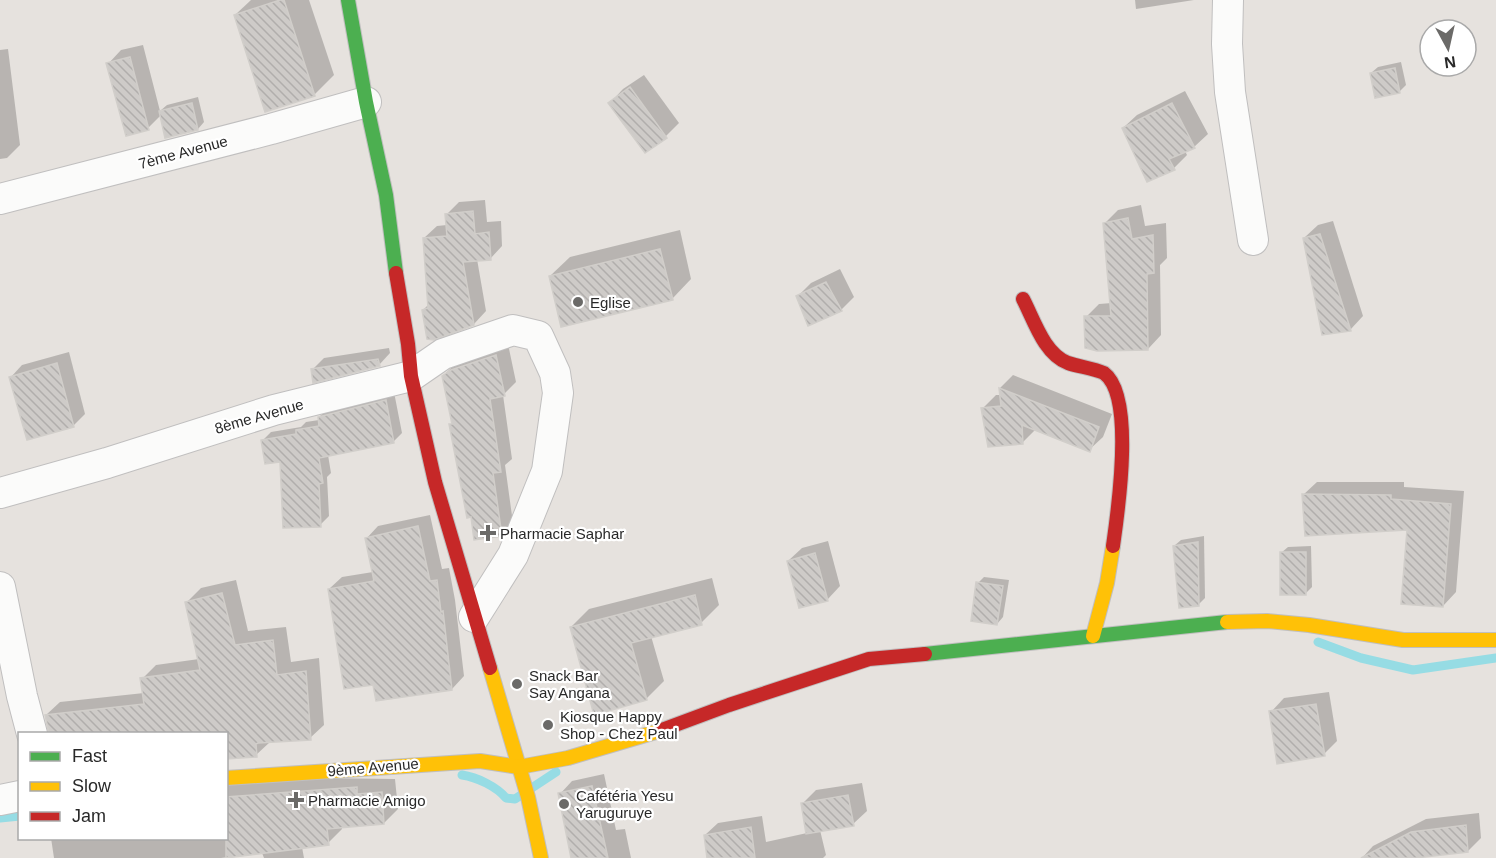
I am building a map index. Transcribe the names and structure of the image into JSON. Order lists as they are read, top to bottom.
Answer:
{
  "streets": {
    "street": ["7ème Avenue", "8ème Avenue", "9ème Avenue"]
  },
  "places": {
    "other": [
      "Eglise",
      "Snack Bar Say Angana",
      "Kiosque Happy Shop - Chez Paul",
      "Cafétéria Yesu Yaruguruye"
    ],
    "health": ["Pharmacie Saphar", "Pharmacie Amigo"]
  },
  "legend": ["Fast", "Slow", "Jam"],
  "north": "bottom"
}
